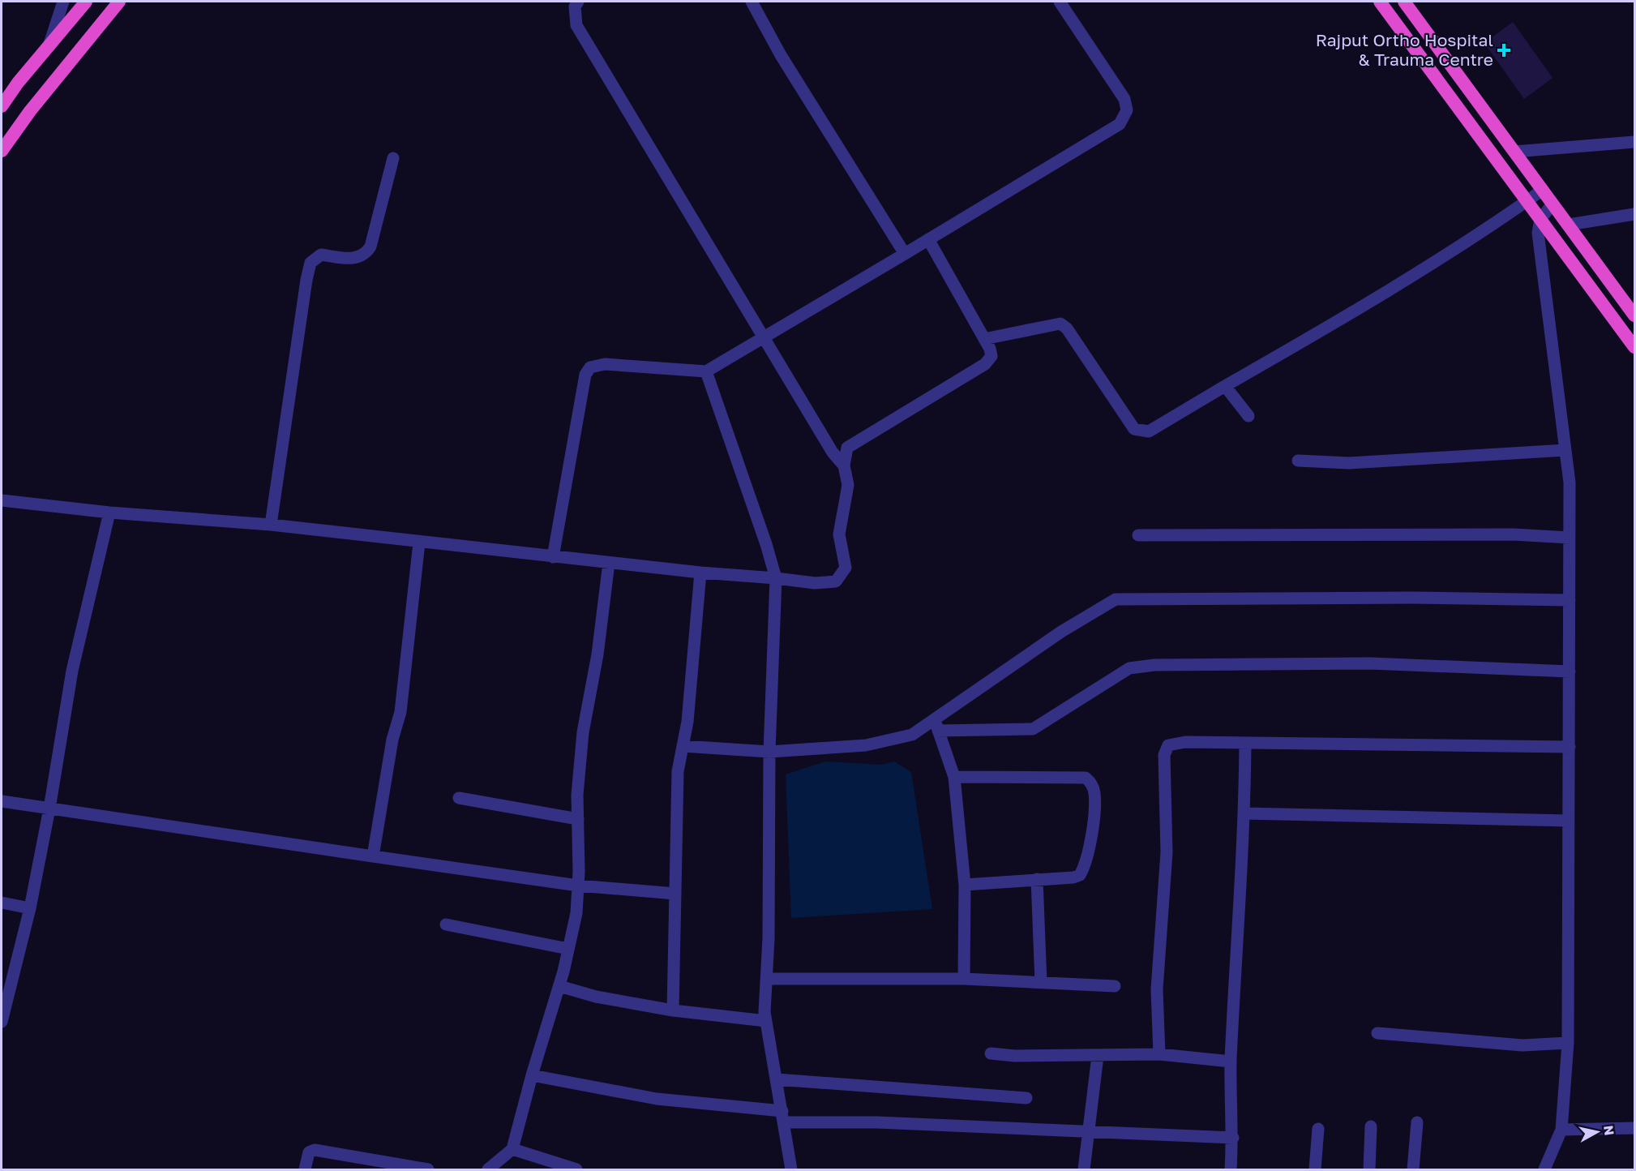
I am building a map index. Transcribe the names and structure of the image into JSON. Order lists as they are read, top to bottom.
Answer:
{
  "places": {
    "health": ["Rajput Ortho Hospital & Trauma Centre"]
  },
  "north": "right"
}
